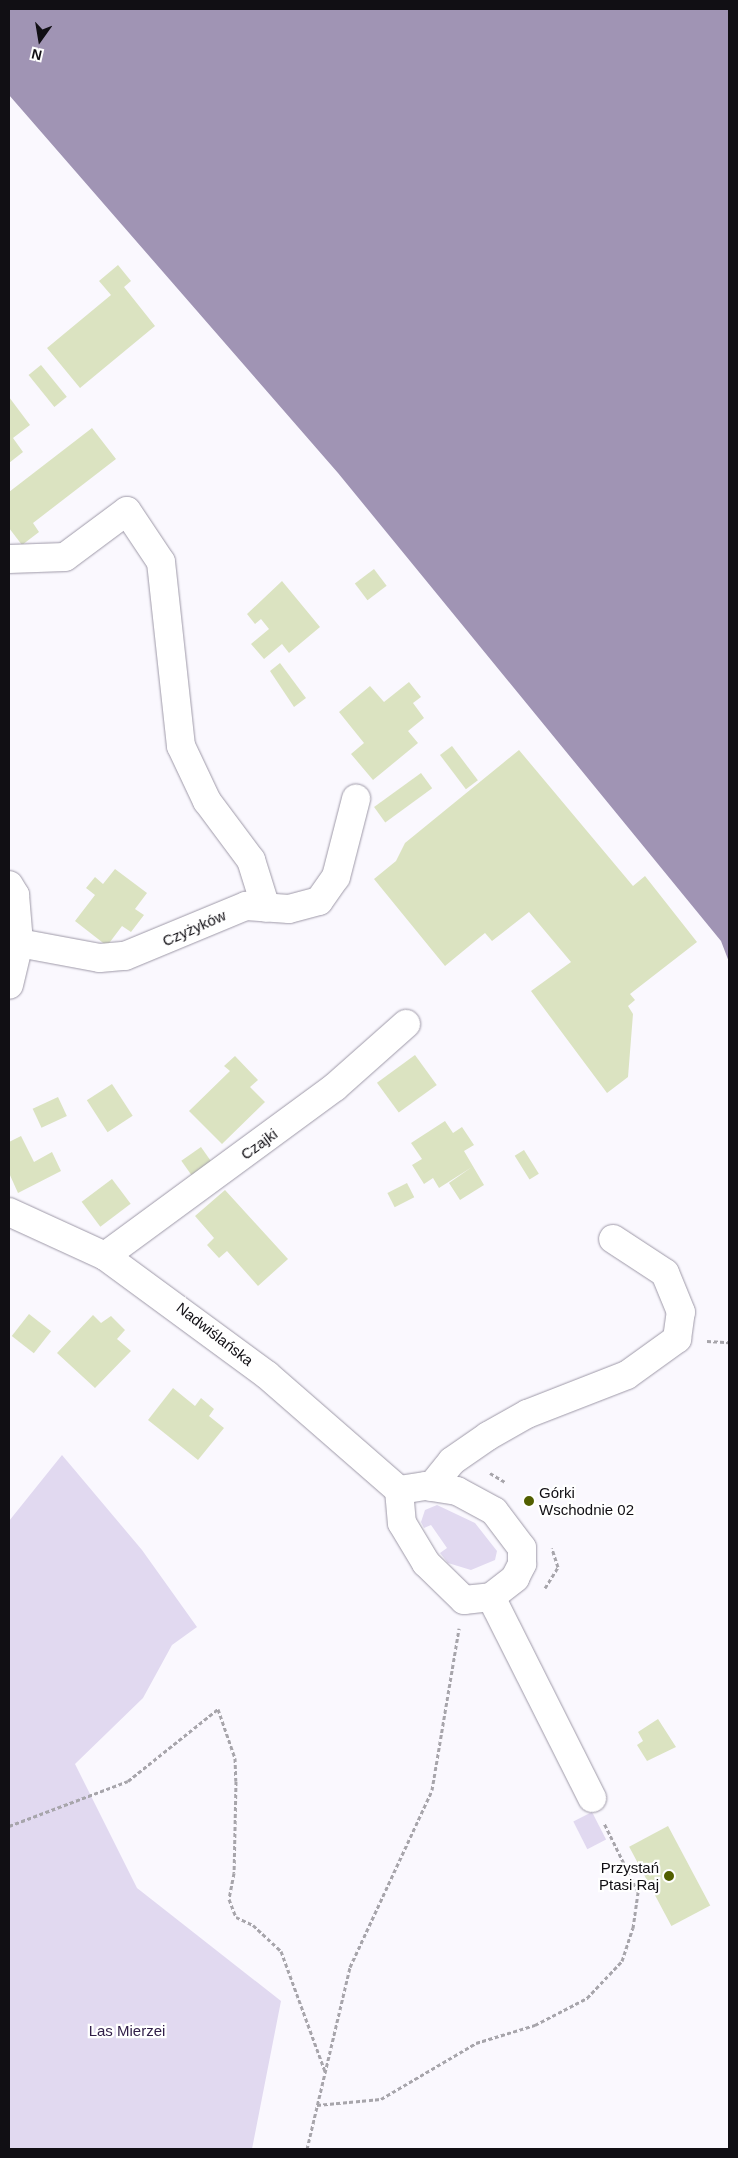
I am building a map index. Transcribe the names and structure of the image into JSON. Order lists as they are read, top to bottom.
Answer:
{
  "streets": {
    "street": ["Czyżyków", "Czajki", "Nadwiślańska"]
  },
  "crossings": [
    ["Czajki", "Nadwiślańska"]
  ],
  "parks": ["Las Mierzei"],
  "places": ["Górki Wschodnie 02", "Przystań Ptasi Raj"],
  "north": "bottom"
}
